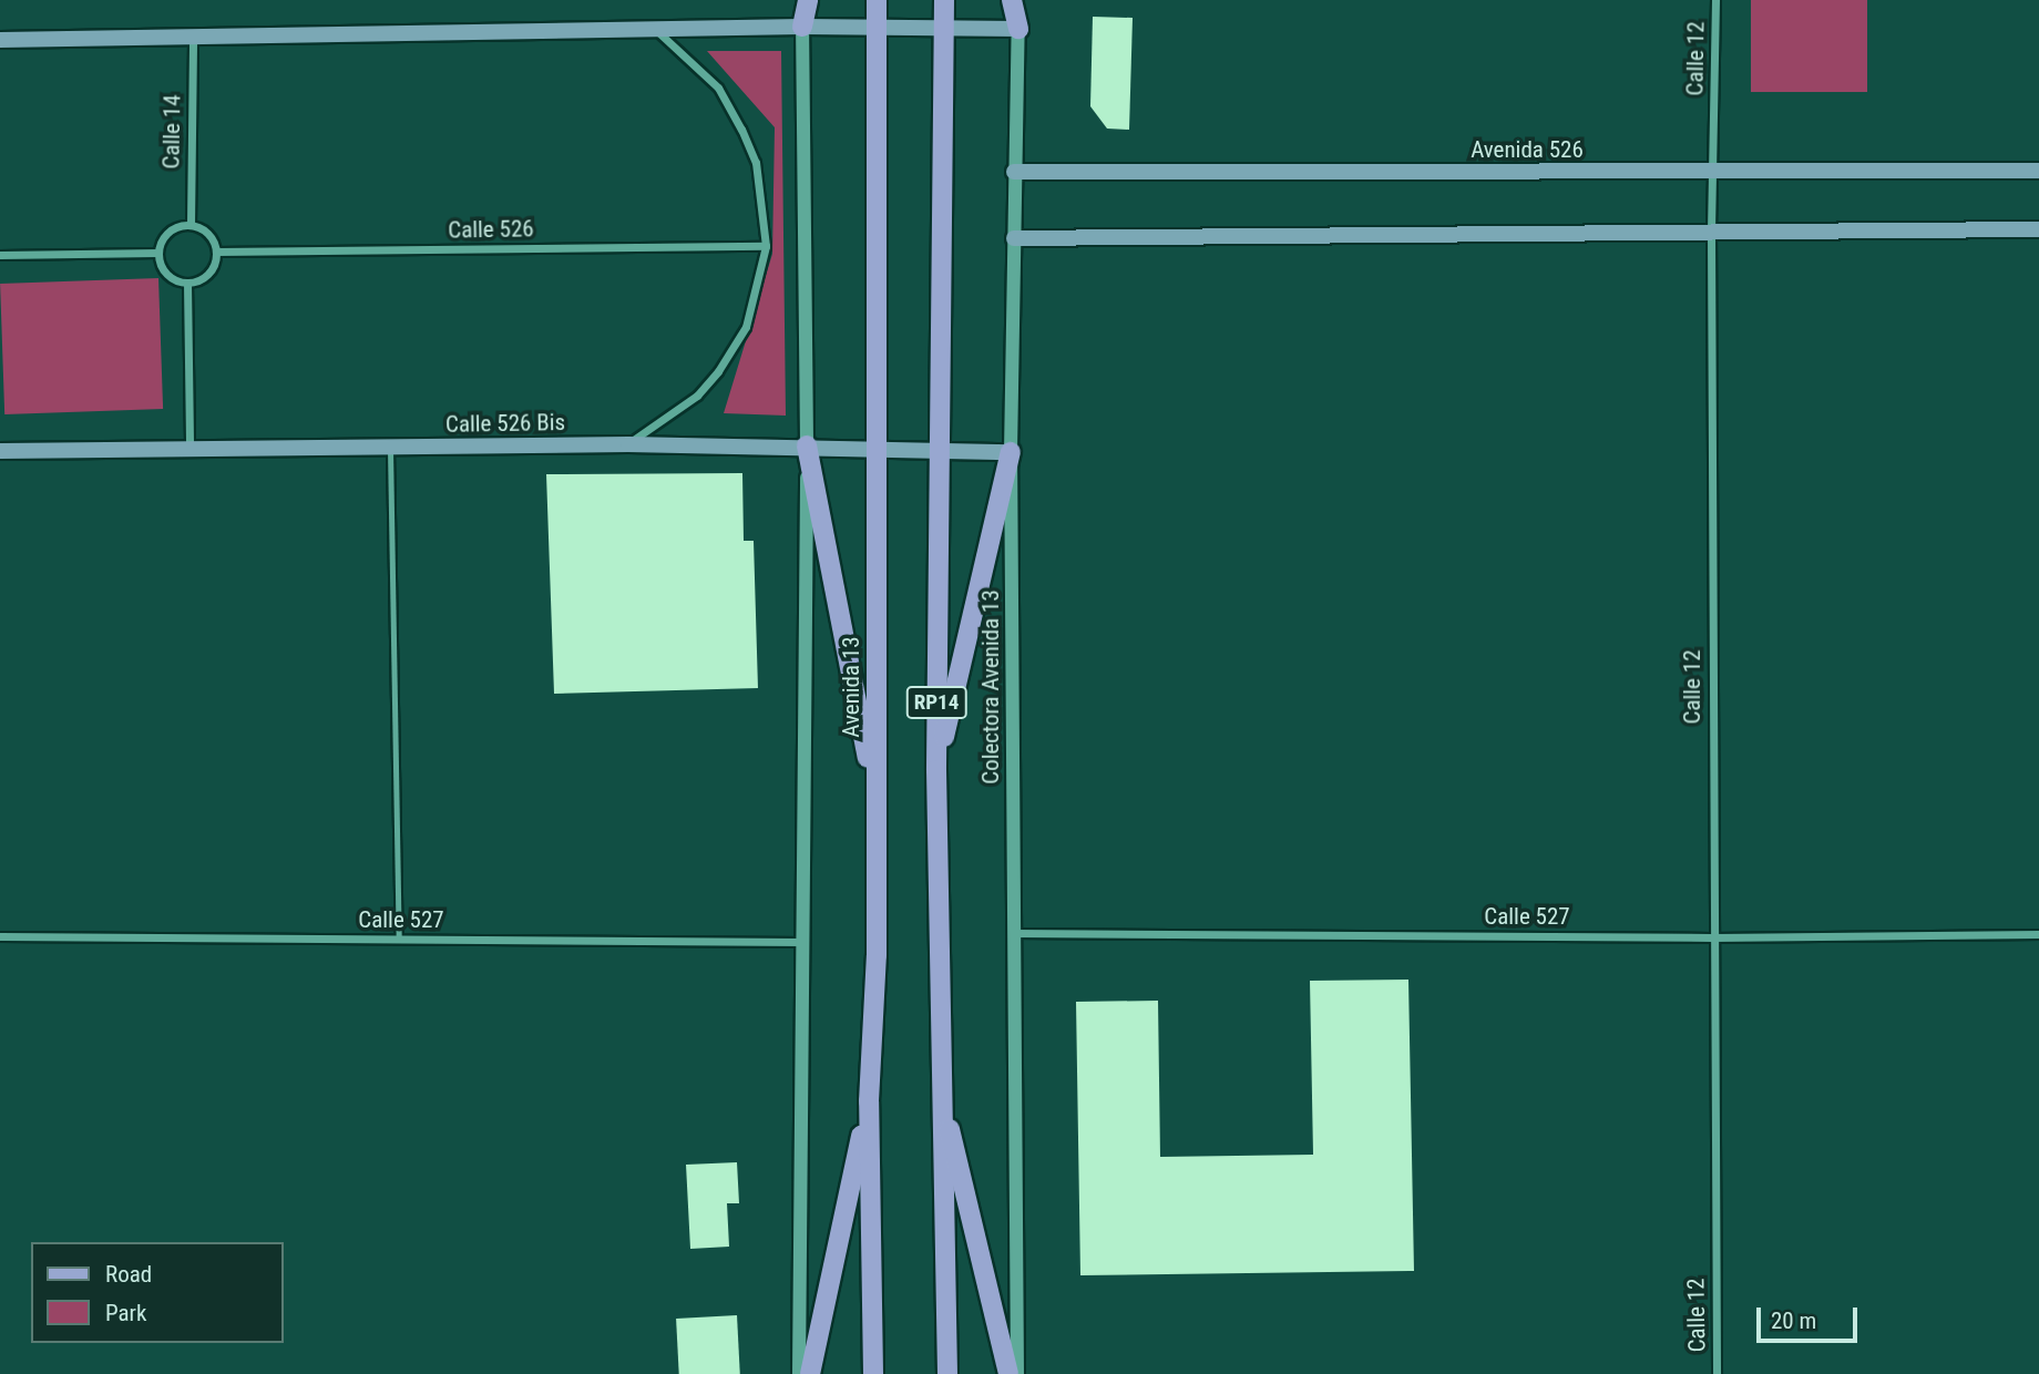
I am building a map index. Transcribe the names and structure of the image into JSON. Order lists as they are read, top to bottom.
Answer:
{
  "streets": {
    "main road": [
      "Avenida 526",
      "Calle 526 Bis",
      "Avenida 13",
      "RP14"
    ],
    "street": [
      "Calle 12",
      "Calle 14",
      "Calle 526",
      "Colectora Avenida 13",
      "Calle 527"
    ]
  },
  "crossings": [
    ["Calle 12", "Avenida 526"],
    ["Calle 12", "Calle 527"],
    ["Calle 14", "Calle 526"],
    ["Avenida 526", "Colectora Avenida 13"],
    ["Calle 526 Bis", "Avenida 13"],
    ["Calle 526 Bis", "Colectora Avenida 13"],
    ["Calle 526 Bis", "RP14"],
    ["Colectora Avenida 13", "Calle 527"]
  ],
  "legend": ["Road", "Park"],
  "scale_bar": "20 m"
}
